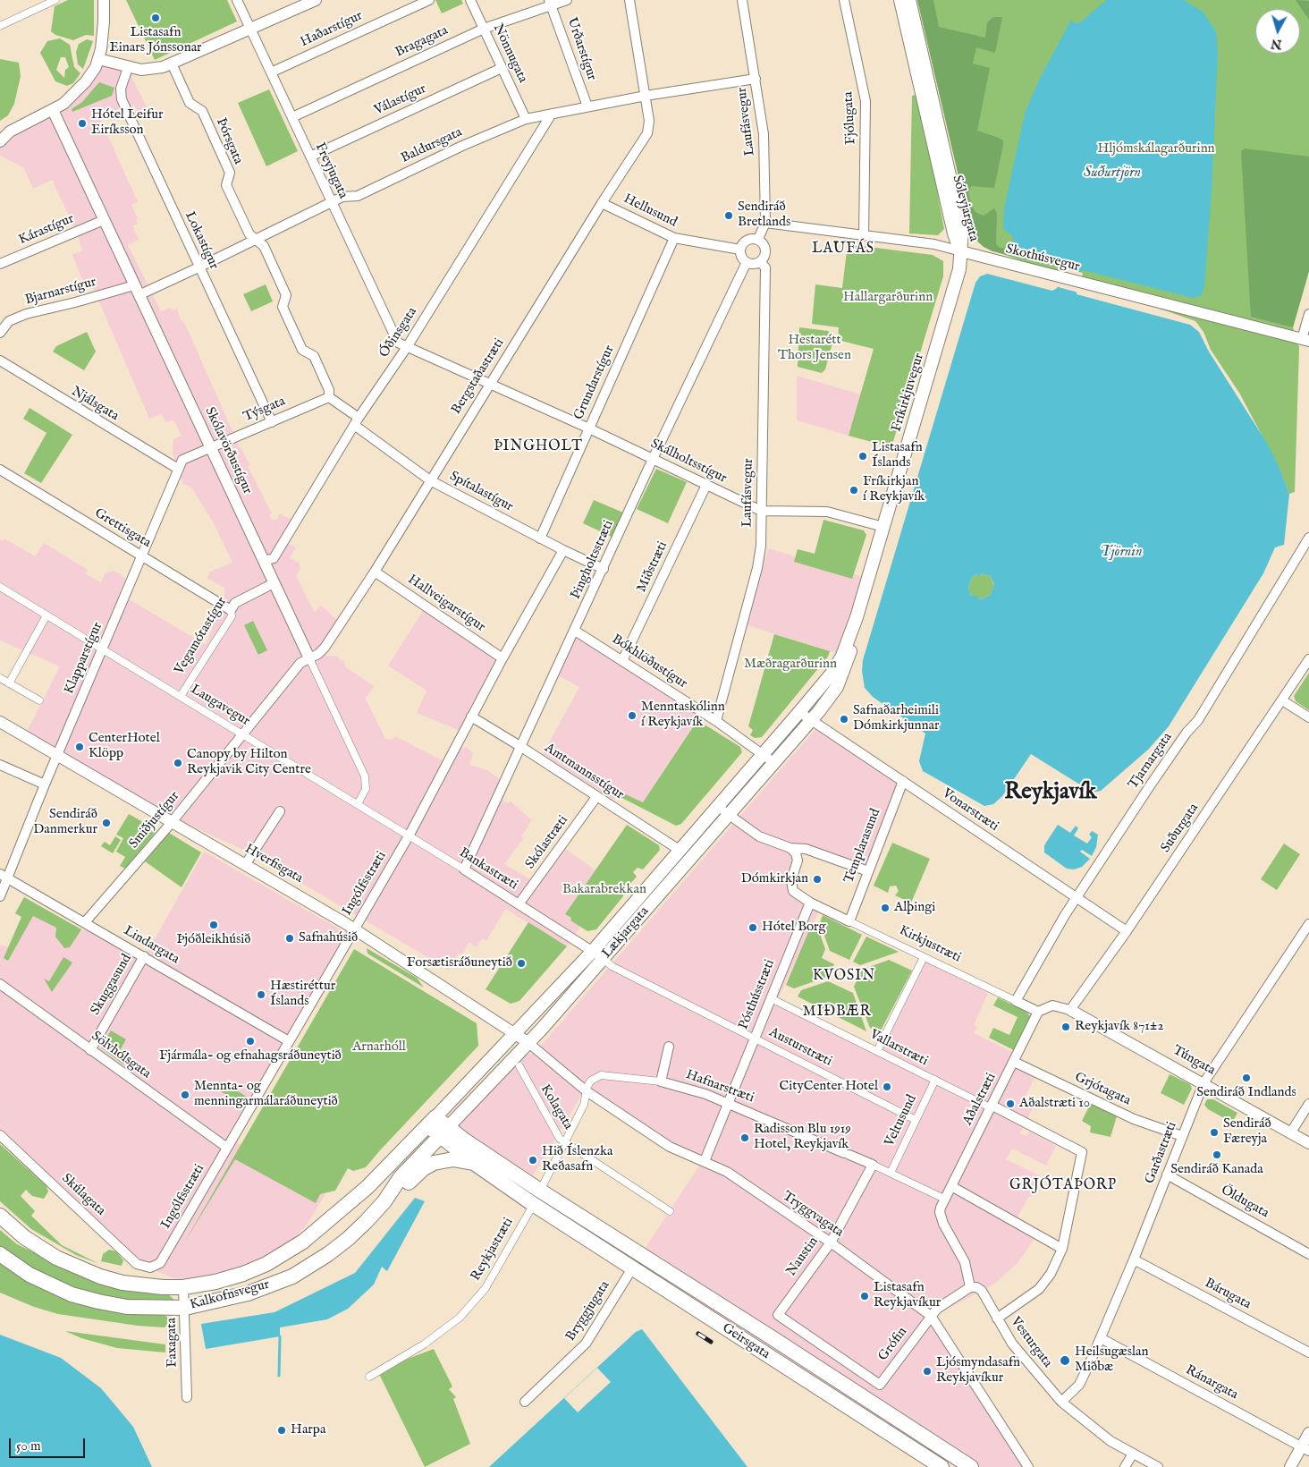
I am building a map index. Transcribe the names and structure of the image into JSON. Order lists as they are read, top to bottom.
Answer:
{
  "streets": {
    "main road": [
      "Sóleyjargata",
      "Fríkirkjuvegur",
      "Lækjargata",
      "Kalkofnsvegur",
      "Geirsgata"
    ],
    "street": [
      "Haðarstígur",
      "Bragagata",
      "Urðarstígur",
      "Nönnugata",
      "Válastígur",
      "Fjólugata",
      "Laufásvegur",
      "Þórsgata",
      "Baldursgata",
      "Freyjugata",
      "Hellusund",
      "Kárastígur",
      "Lokastígur",
      "Skothúsvegur",
      "Bjarnarstígur",
      "Óðinsgata",
      "Bergstaðastræti",
      "Grundarstígur",
      "Njálsgata",
      "Týsgata",
      "Skólavörðustígur",
      "Skálholtsstígur",
      "Spítalastígur",
      "Grettisgata",
      "Þingholtsstræti",
      "Miðstræti",
      "Hallveigarstígur",
      "Vegamótastígur",
      "Klapparstígur",
      "Bókhlöðustígur",
      "Laugavegur",
      "Tjarnargata",
      "Amtmannsstígur",
      "Vonarstræti",
      "Smiðjustígur",
      "Suðurgata",
      "Skólastræti",
      "Templarasund",
      "Hverfisgata",
      "Bankastræti",
      "Ingólfsstræti",
      "Kirkjustræti",
      "Lindargata",
      "Skuggasund",
      "Pósthússtræti",
      "Austurstræti",
      "Vallarstræti",
      "Sölvhólsgata",
      "Túngata",
      "Hafnarstræti",
      "Grjótagata",
      "Aðalstræti",
      "Kolagata",
      "Veltusund",
      "Garðastræti",
      "Skúlagata",
      "Öldugata",
      "Tryggvagata",
      "Reykjastræti",
      "Naustin",
      "Bárugata",
      "Bryggjugata",
      "Faxagata",
      "Vesturgata",
      "Grófin",
      "Ránargata"
    ]
  },
  "crossings": [
    ["Haðarstígur", "Freyjugata"],
    ["Bragagata", "Urðarstígur"],
    ["Bragagata", "Nönnugata"],
    ["Bragagata", "Freyjugata"],
    ["Urðarstígur", "Baldursgata"],
    ["Nönnugata", "Válastígur"],
    ["Nönnugata", "Baldursgata"],
    ["Válastígur", "Freyjugata"],
    ["Fjólugata", "Skothúsvegur"],
    ["Laufásvegur", "Baldursgata"],
    ["Laufásvegur", "Hellusund"],
    ["Laufásvegur", "Skothúsvegur"],
    ["Laufásvegur", "Skálholtsstígur"],
    ["Laufásvegur", "Þingholtsstræti"],
    ["Laufásvegur", "Bókhlöðustígur"],
    ["Þórsgata", "Baldursgata"],
    ["Þórsgata", "Týsgata"],
    ["Þórsgata", "Spítalastígur"],
    ["Baldursgata", "Freyjugata"],
    ["Baldursgata", "Lokastígur"],
    ["Baldursgata", "Bjarnarstígur"],
    ["Baldursgata", "Óðinsgata"],
    ["Baldursgata", "Bergstaðastræti"],
    ["Baldursgata", "Skólavörðustígur"],
    ["Freyjugata", "Óðinsgata"],
    ["Freyjugata", "Bergstaðastræti"],
    ["Freyjugata", "Skálholtsstígur"],
    ["Sóleyjargata", "Skothúsvegur"],
    ["Sóleyjargata", "Fríkirkjuvegur"],
    ["Hellusund", "Bergstaðastræti"],
    ["Hellusund", "Grundarstígur"],
    ["Hellusund", "Þingholtsstræti"],
    ["Kárastígur", "Skólavörðustígur"],
    ["Lokastígur", "Týsgata"],
    ["Skothúsvegur", "Fríkirkjuvegur"],
    ["Bjarnarstígur", "Skólavörðustígur"],
    ["Óðinsgata", "Skólavörðustígur"],
    ["Óðinsgata", "Spítalastígur"],
    ["Bergstaðastræti", "Skólavörðustígur"],
    ["Bergstaðastræti", "Skálholtsstígur"],
    ["Bergstaðastræti", "Spítalastígur"],
    ["Bergstaðastræti", "Hallveigarstígur"],
    ["Bergstaðastræti", "Laugavegur"],
    ["Bergstaðastræti", "Smiðjustígur"],
    ["Grundarstígur", "Skálholtsstígur"],
    ["Grundarstígur", "Spítalastígur"],
    ["Fríkirkjuvegur", "Skálholtsstígur"],
    ["Fríkirkjuvegur", "Lækjargata"],
    ["Njálsgata", "Klapparstígur"],
    ["Týsgata", "Skólavörðustígur"],
    ["Týsgata", "Spítalastígur"],
    ["Týsgata", "Klapparstígur"],
    ["Skólavörðustígur", "Vegamótastígur"],
    ["Skólavörðustígur", "Klapparstígur"],
    ["Skólavörðustígur", "Laugavegur"],
    ["Skólavörðustígur", "Bankastræti"],
    ["Skálholtsstígur", "Þingholtsstræti"],
    ["Skálholtsstígur", "Miðstræti"],
    ["Spítalastígur", "Þingholtsstræti"],
    ["Spítalastígur", "Ingólfsstræti"],
    ["Grettisgata", "Vegamótastígur"],
    ["Grettisgata", "Klapparstígur"],
    ["Þingholtsstræti", "Bókhlöðustígur"],
    ["Þingholtsstræti", "Amtmannsstígur"],
    ["Þingholtsstræti", "Bankastræti"],
    ["Miðstræti", "Bókhlöðustígur"],
    ["Hallveigarstígur", "Ingólfsstræti"],
    ["Vegamótastígur", "Laugavegur"],
    ["Klapparstígur", "Laugavegur"],
    ["Klapparstígur", "Hverfisgata"],
    ["Klapparstígur", "Lindargata"],
    ["Bókhlöðustígur", "Lækjargata"],
    ["Laugavegur", "Smiðjustígur"],
    ["Laugavegur", "Bankastræti"],
    ["Tjarnargata", "Vonarstræti"],
    ["Tjarnargata", "Kirkjustræti"],
    ["Amtmannsstígur", "Skólastræti"],
    ["Amtmannsstígur", "Ingólfsstræti"],
    ["Amtmannsstígur", "Lækjargata"],
    ["Vonarstræti", "Suðurgata"],
    ["Vonarstræti", "Templarasund"],
    ["Vonarstræti", "Lækjargata"],
    ["Smiðjustígur", "Hverfisgata"],
    ["Smiðjustígur", "Lindargata"],
    ["Suðurgata", "Túngata"],
    ["Skólastræti", "Bankastræti"],
    ["Templarasund", "Kirkjustræti"],
    ["Hverfisgata", "Ingólfsstræti"],
    ["Hverfisgata", "Lækjargata"],
    ["Hverfisgata", "Tryggvagata"],
    ["Bankastræti", "Ingólfsstræti"],
    ["Bankastræti", "Lækjargata"],
    ["Bankastræti", "Austurstræti"],
    ["Ingólfsstræti", "Lindargata"],
    ["Ingólfsstræti", "Sölvhólsgata"],
    ["Ingólfsstræti", "Skúlagata"],
    ["Lækjargata", "Austurstræti"],
    ["Lækjargata", "Tryggvagata"],
    ["Lækjargata", "Kalkofnsvegur"],
    ["Lækjargata", "Geirsgata"],
    ["Kirkjustræti", "Pósthússtræti"],
    ["Kirkjustræti", "Túngata"],
    ["Kirkjustræti", "Aðalstræti"],
    ["Lindargata", "Skuggasund"],
    ["Skuggasund", "Sölvhólsgata"],
    ["Pósthússtræti", "Austurstræti"],
    ["Pósthússtræti", "Vallarstræti"],
    ["Pósthússtræti", "Hafnarstræti"],
    ["Pósthússtræti", "Tryggvagata"],
    ["Austurstræti", "Veltusund"],
    ["Vallarstræti", "Aðalstræti"],
    ["Vallarstræti", "Veltusund"],
    ["Túngata", "Aðalstræti"],
    ["Túngata", "Garðastræti"],
    ["Hafnarstræti", "Aðalstræti"],
    ["Hafnarstræti", "Veltusund"],
    ["Hafnarstræti", "Tryggvagata"],
    ["Hafnarstræti", "Reykjastræti"],
    ["Hafnarstræti", "Naustin"],
    ["Grjótagata", "Aðalstræti"],
    ["Grjótagata", "Garðastræti"],
    ["Kolagata", "Reykjastræti"],
    ["Garðastræti", "Öldugata"],
    ["Garðastræti", "Bárugata"],
    ["Garðastræti", "Vesturgata"],
    ["Garðastræti", "Ránargata"],
    ["Tryggvagata", "Reykjastræti"],
    ["Tryggvagata", "Naustin"],
    ["Tryggvagata", "Grófin"],
    ["Reykjastræti", "Geirsgata"],
    ["Naustin", "Grófin"],
    ["Kalkofnsvegur", "Geirsgata"],
    ["Kalkofnsvegur", "Faxagata"],
    ["Bryggjugata", "Geirsgata"],
    ["Vesturgata", "Grófin"]
  ],
  "districts": [
    "LAUFÁS",
    "ÞINGHOLT",
    "Reykjavík",
    "KVOSIN",
    "MIÐBÆR",
    "GRJÓTAÞORP"
  ],
  "water": ["Suðurtjörn", "Tjörnin"],
  "parks": [
    "Hljómskálagarðurinn",
    "Hallargarðurinn",
    "Hestarétt Thors Jensen",
    "Mæðragarðurinn",
    "Bakarabrekkan",
    "Arnarhóll"
  ],
  "places": [
    "Listasafn Einars Jónssonar",
    "Hótel Leifur Eiríksson",
    "Sendiráð Bretlands",
    "Listasafn Íslands",
    "Fríkirkjan í Reykjavík",
    "Menntaskólinn í Reykjavík",
    "Safnaðarheimili Dómkirkjunnar",
    "CenterHotel Klöpp",
    "Canopy by Hilton Reykjavik City Centre",
    "Sendiráð Danmerkur",
    "Dómkirkjan",
    "Alþingi",
    "Þjóðleikhúsið",
    "Hótel Borg",
    "Safnahúsið",
    "Forsætisráðuneytið",
    "Hæstiréttur Íslands",
    "Reykjavík 871±2",
    "Fjármála- og efnahagsráðuneytið",
    "Sendiráð Indlands",
    "CityCenter Hotel",
    "Mennta- og menningarmálaráðuneytið",
    "Aðalstræti 10",
    "Sendiráð Færeyja",
    "Radisson Blu 1919 Hotel, Reykjavík",
    "Sendiráð Kanada",
    "Hið Íslenzka Reðasafn",
    "Listasafn Reykjavíkur",
    "Heilsugæslan Miðbæ",
    "Ljósmyndasafn Reykjavíkur",
    "Harpa"
  ],
  "scale_bar": "50 m",
  "north": "bottom"
}
